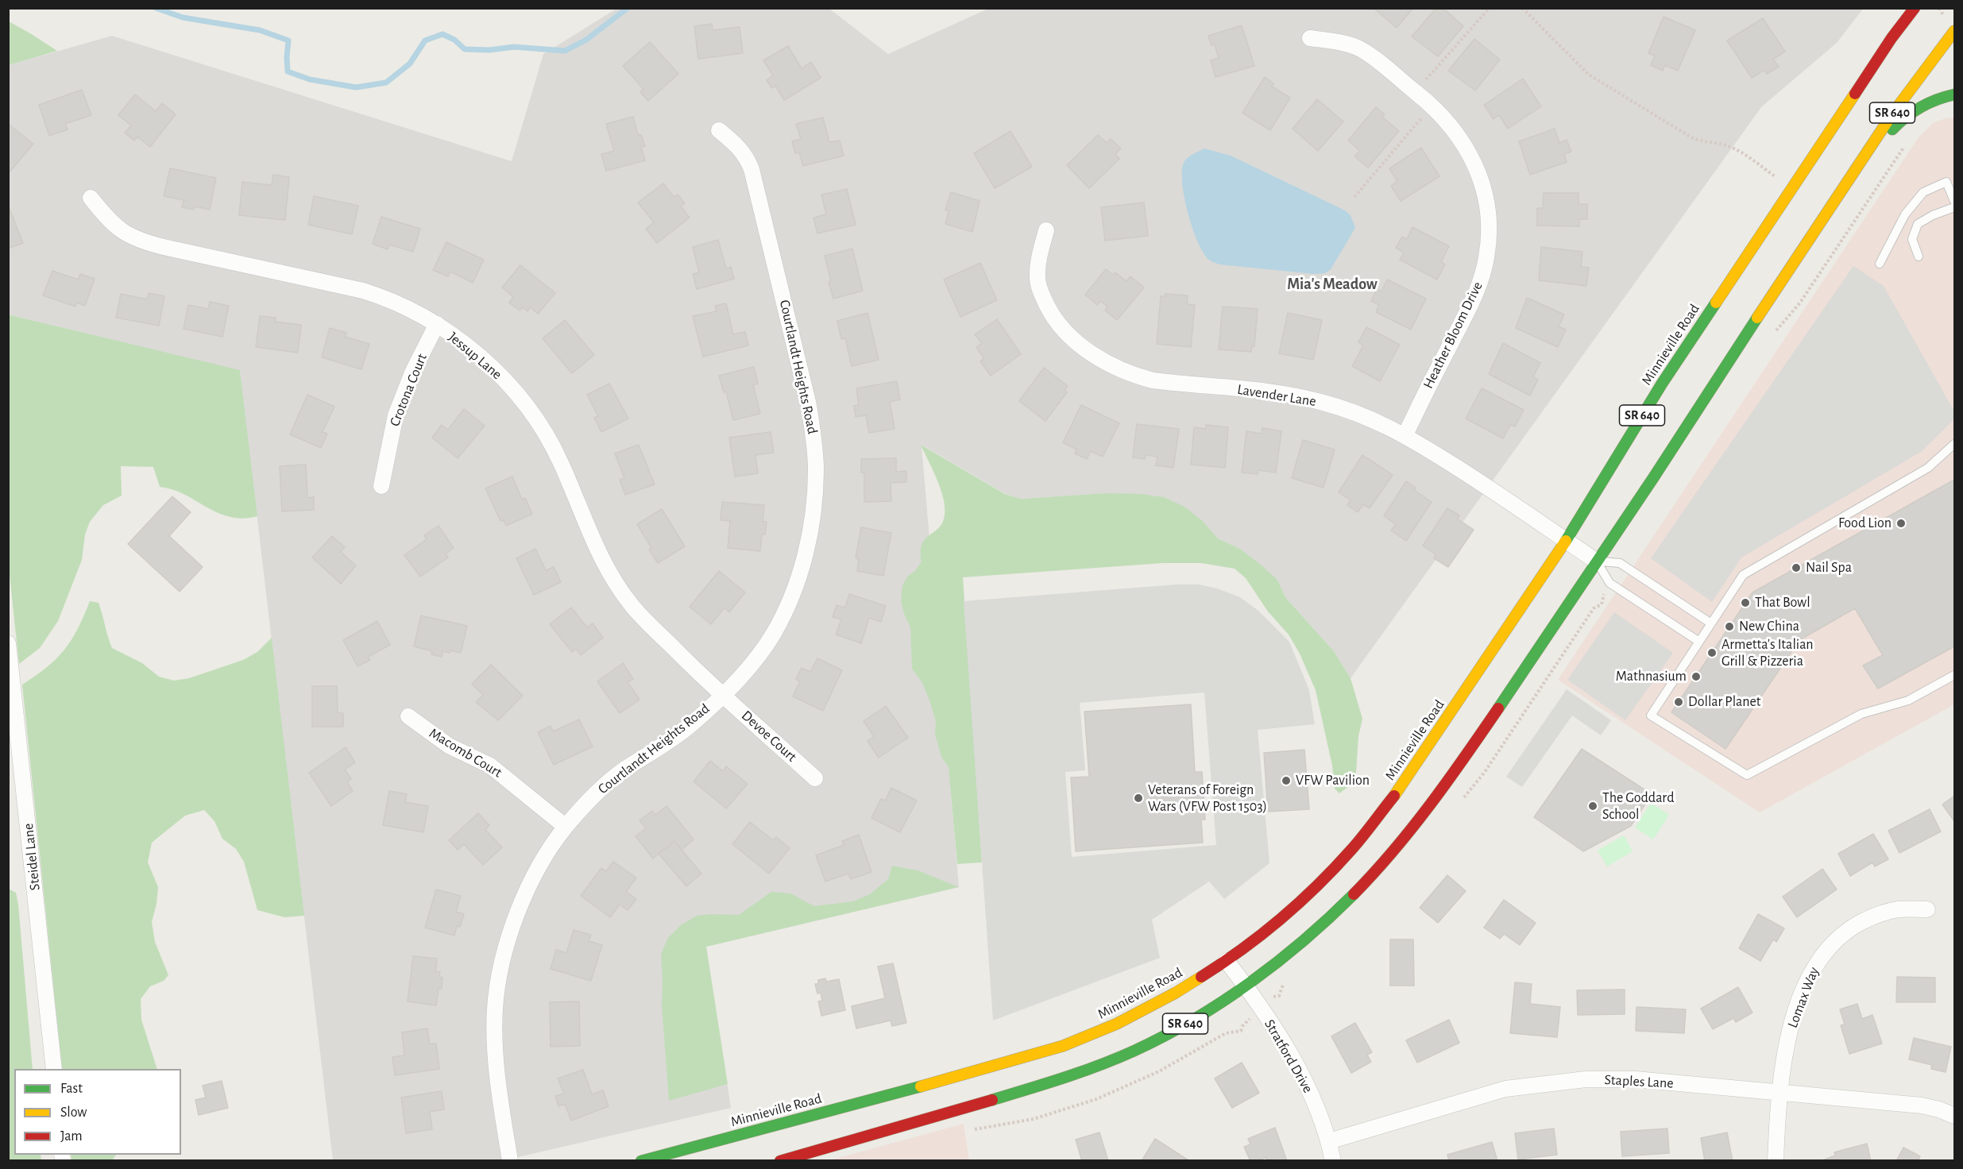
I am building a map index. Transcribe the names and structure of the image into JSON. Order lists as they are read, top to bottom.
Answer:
{
  "streets": {
    "main road": ["SR 640", "Minnieville Road"],
    "street": [
      "Heather Bloom Drive",
      "Jessup Lane",
      "Courtlandt Heights Road",
      "Crotona Court",
      "Lavender Lane",
      "Devoe Court",
      "Macomb Court",
      "Steidel Lane",
      "Lomax Way",
      "Stratford Drive",
      "Staples Lane"
    ]
  },
  "crossings": [
    ["SR 640", "Lavender Lane"],
    ["SR 640", "Stratford Drive"],
    ["Heather Bloom Drive", "Lavender Lane"],
    ["Minnieville Road", "Lavender Lane"],
    ["Minnieville Road", "Stratford Drive"],
    ["Jessup Lane", "Courtlandt Heights Road"],
    ["Jessup Lane", "Crotona Court"],
    ["Jessup Lane", "Devoe Court"],
    ["Courtlandt Heights Road", "Devoe Court"],
    ["Courtlandt Heights Road", "Macomb Court"],
    ["Lomax Way", "Staples Lane"],
    ["Stratford Drive", "Staples Lane"]
  ],
  "districts": ["Mia's Meadow"],
  "places": [
    "Food Lion",
    "Nail Spa",
    "That Bowl",
    "New China",
    "Armetta's Italian Grill & Pizzeria",
    "Mathnasium",
    "Dollar Planet",
    "VFW Pavilion",
    "Veterans of Foreign Wars (VFW Post 1503)",
    "The Goddard School"
  ],
  "legend": ["Fast", "Slow", "Jam"]
}
